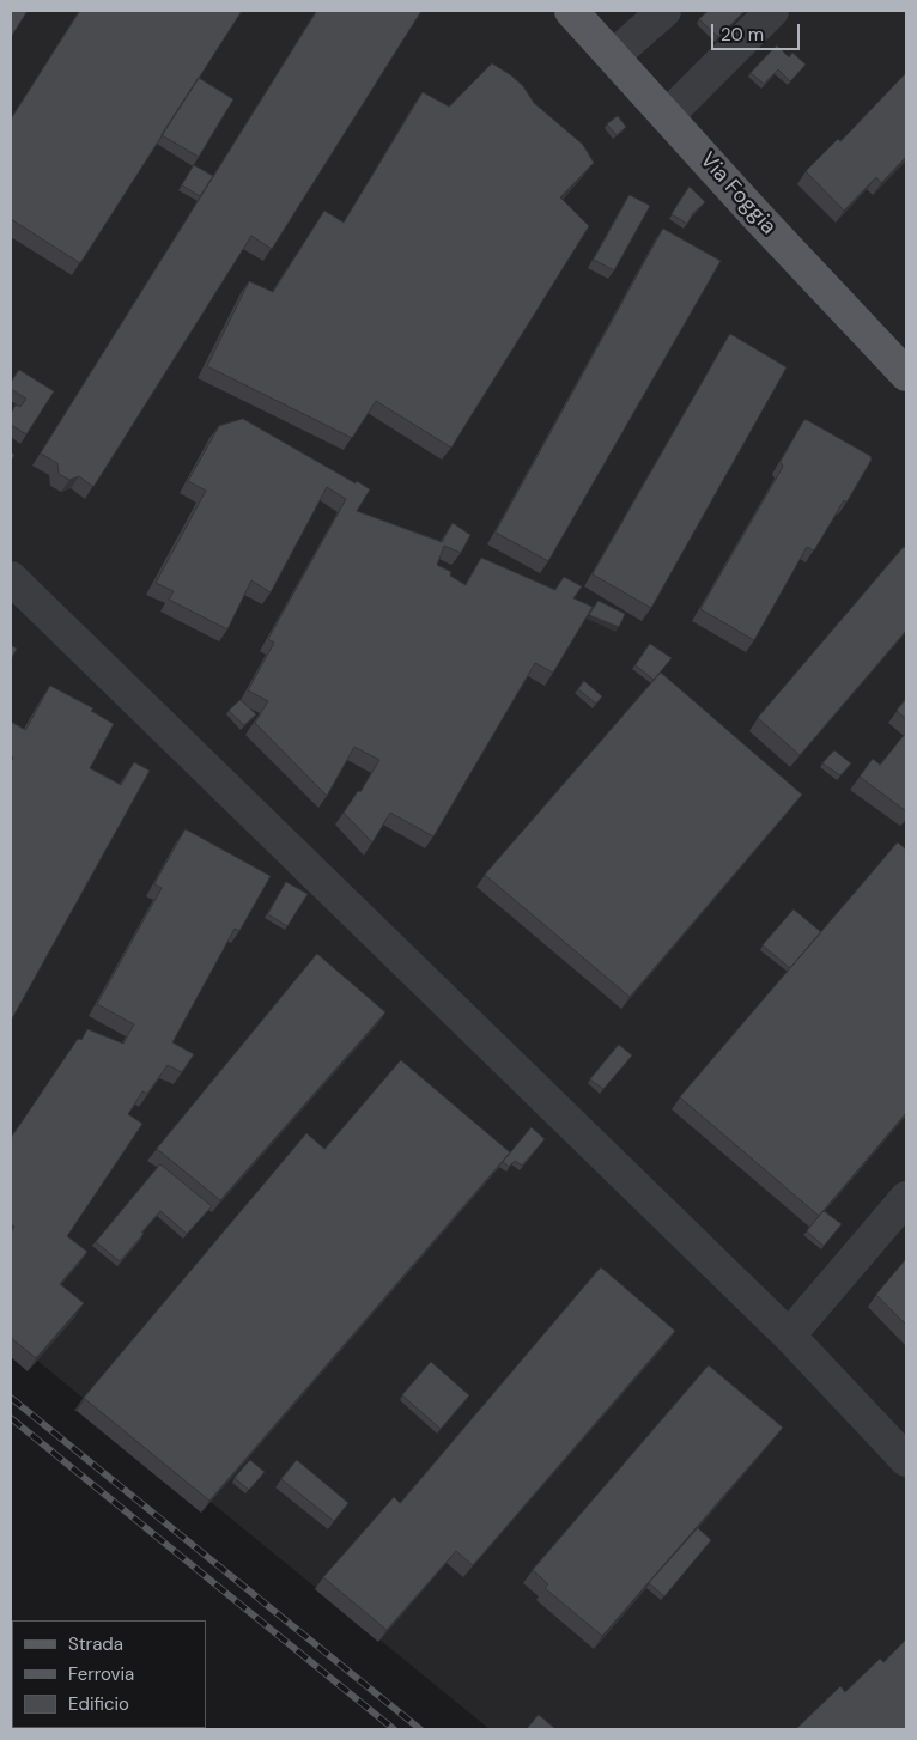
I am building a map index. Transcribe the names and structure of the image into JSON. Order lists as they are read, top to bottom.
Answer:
{
  "streets": {
    "main road": ["Via Foggia"]
  },
  "legend": ["Strada", "Ferrovia", "Edificio"],
  "scale_bar": "20 m"
}
